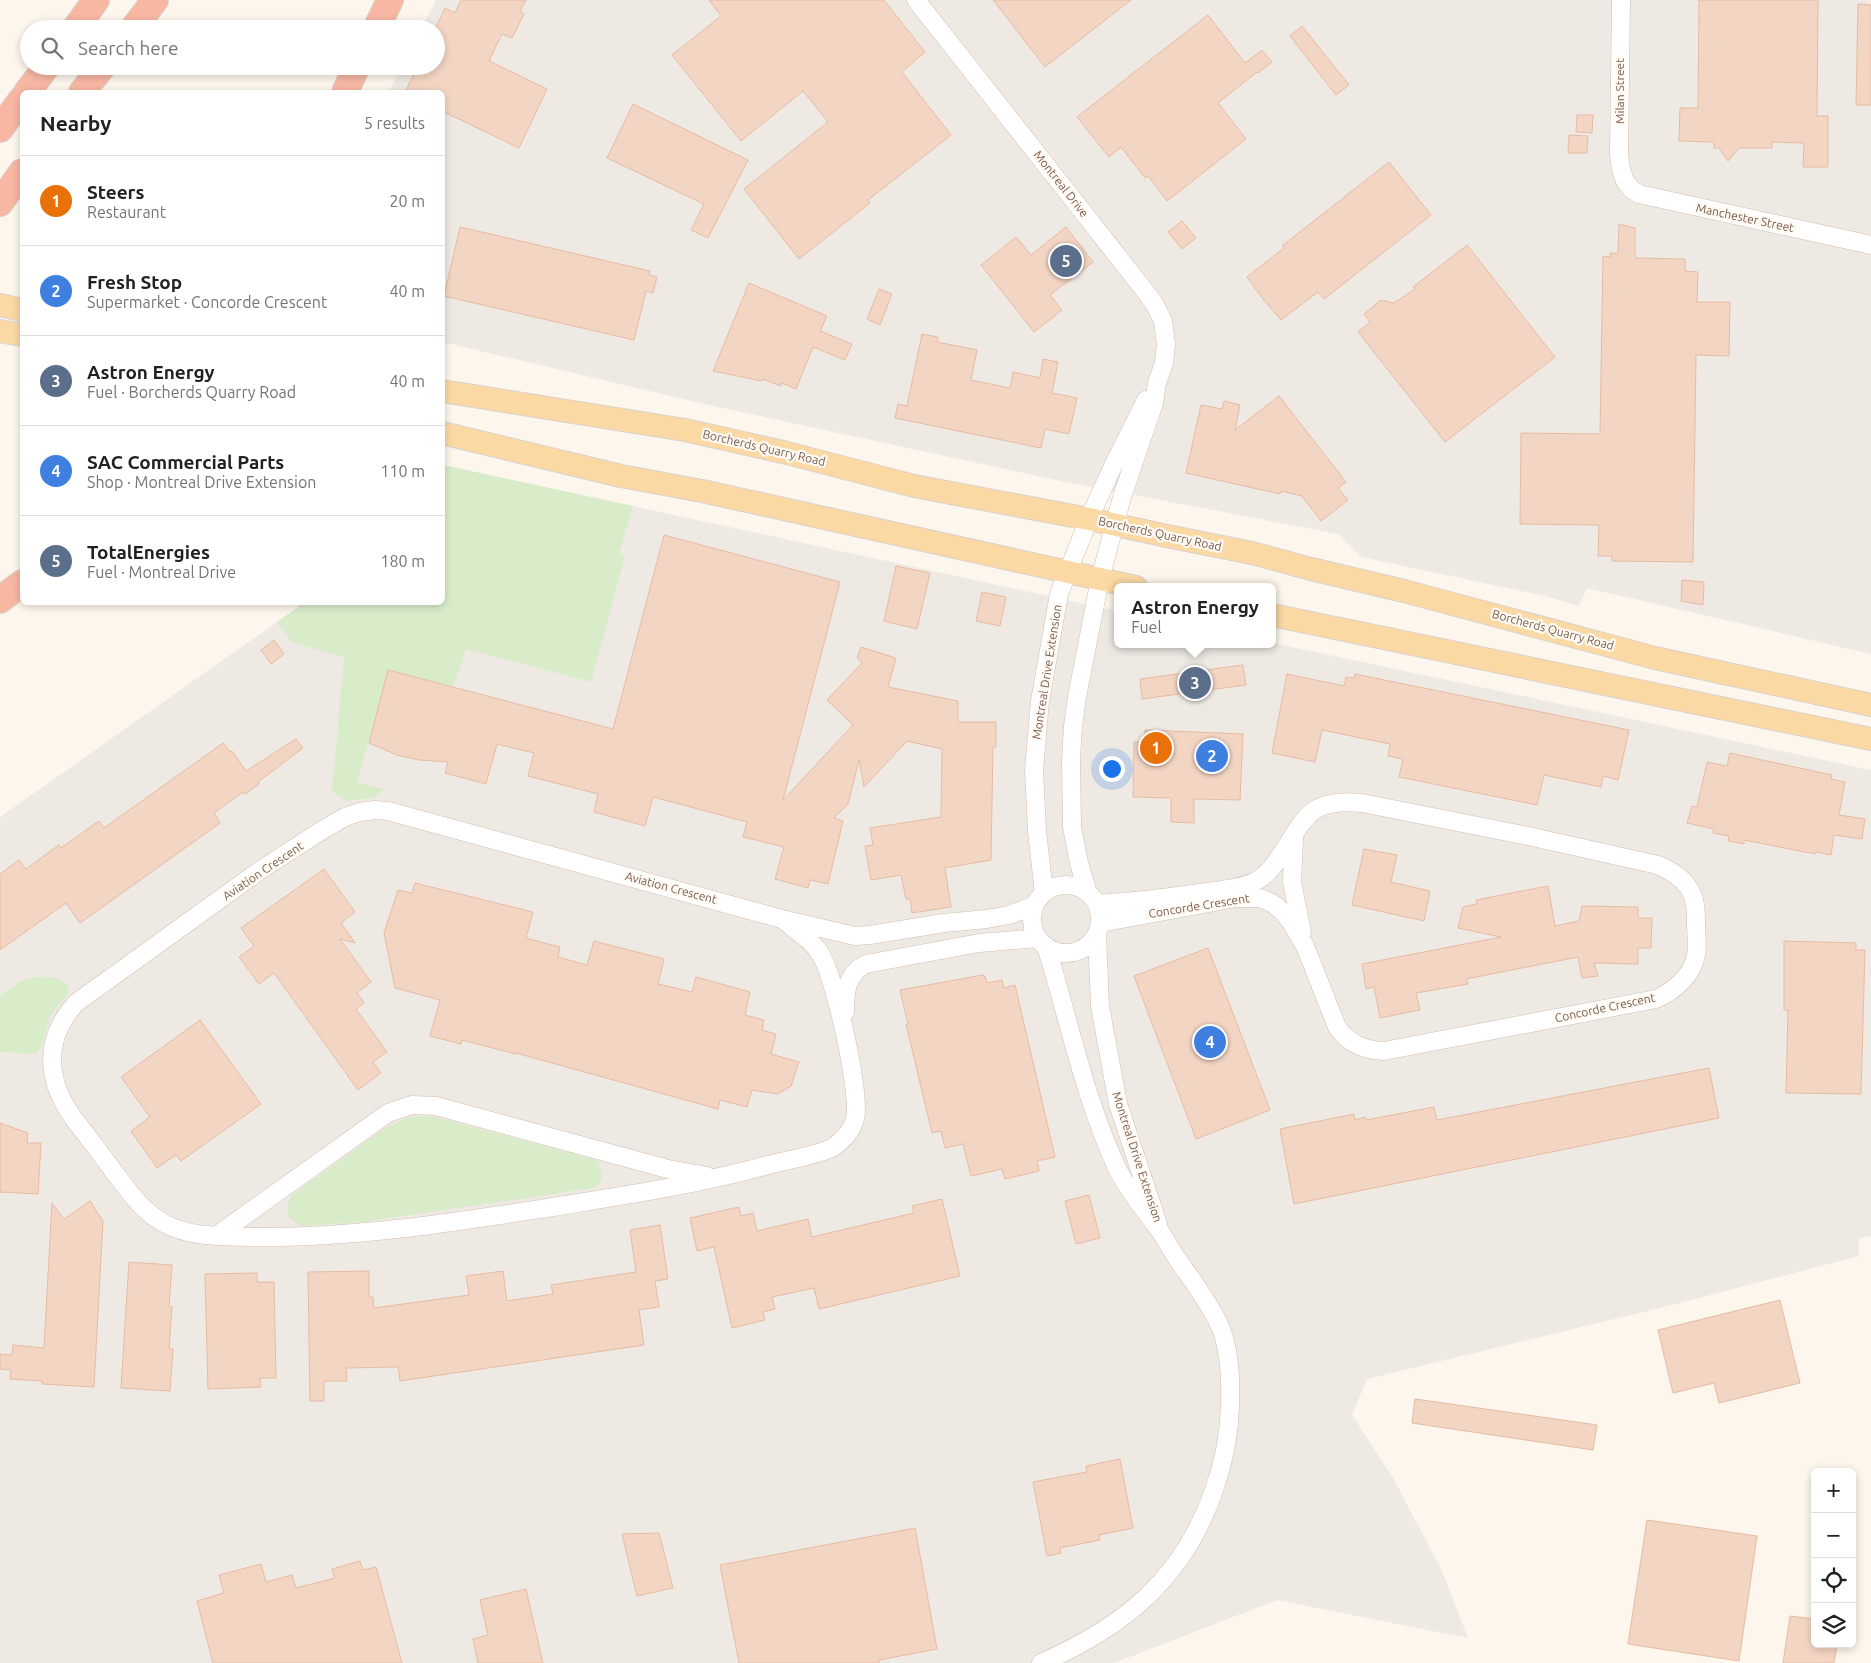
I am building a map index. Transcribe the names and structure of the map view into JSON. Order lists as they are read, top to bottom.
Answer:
{
  "streets": {
    "main road": ["Borcherds Quarry Road"],
    "street": [
      "Milan Street",
      "Montreal Drive",
      "Manchester Street",
      "Montreal Drive Extension",
      "Aviation Crescent",
      "Concorde Crescent"
    ]
  },
  "crossings": [
    ["Milan Street", "Manchester Street"],
    ["Montreal Drive", "Borcherds Quarry Road"],
    ["Montreal Drive", "Montreal Drive Extension"],
    ["Borcherds Quarry Road", "Montreal Drive Extension"],
    ["Montreal Drive Extension", "Aviation Crescent"],
    ["Montreal Drive Extension", "Concorde Crescent"],
    ["Aviation Crescent", "Concorde Crescent"]
  ],
  "page": {
    "search": "Search here",
    "heading": ["Nearby", "5 results"],
    "list": [
      {
        "mark": "1",
        "name": "Steers",
        "note": "Restaurant",
        "value": "20 m"
      },
      {
        "mark": "2",
        "name": "Fresh Stop",
        "note": "Supermarket · Concorde Crescent",
        "value": "40 m"
      },
      {
        "mark": "3",
        "name": "Astron Energy",
        "note": "Fuel · Borcherds Quarry Road",
        "value": "40 m"
      },
      {
        "mark": "4",
        "name": "SAC Commercial Parts",
        "note": "Shop · Montreal Drive Extension",
        "value": "110 m"
      },
      {
        "mark": "5",
        "name": "TotalEnergies",
        "note": "Fuel · Montreal Drive",
        "value": "180 m"
      }
    ],
    "pins": [
      "5",
      "3",
      "1",
      "2",
      "4"
    ],
    "popup": ["Astron Energy", "Fuel"],
    "map_buttons": ["+", "−"]
  }
}
